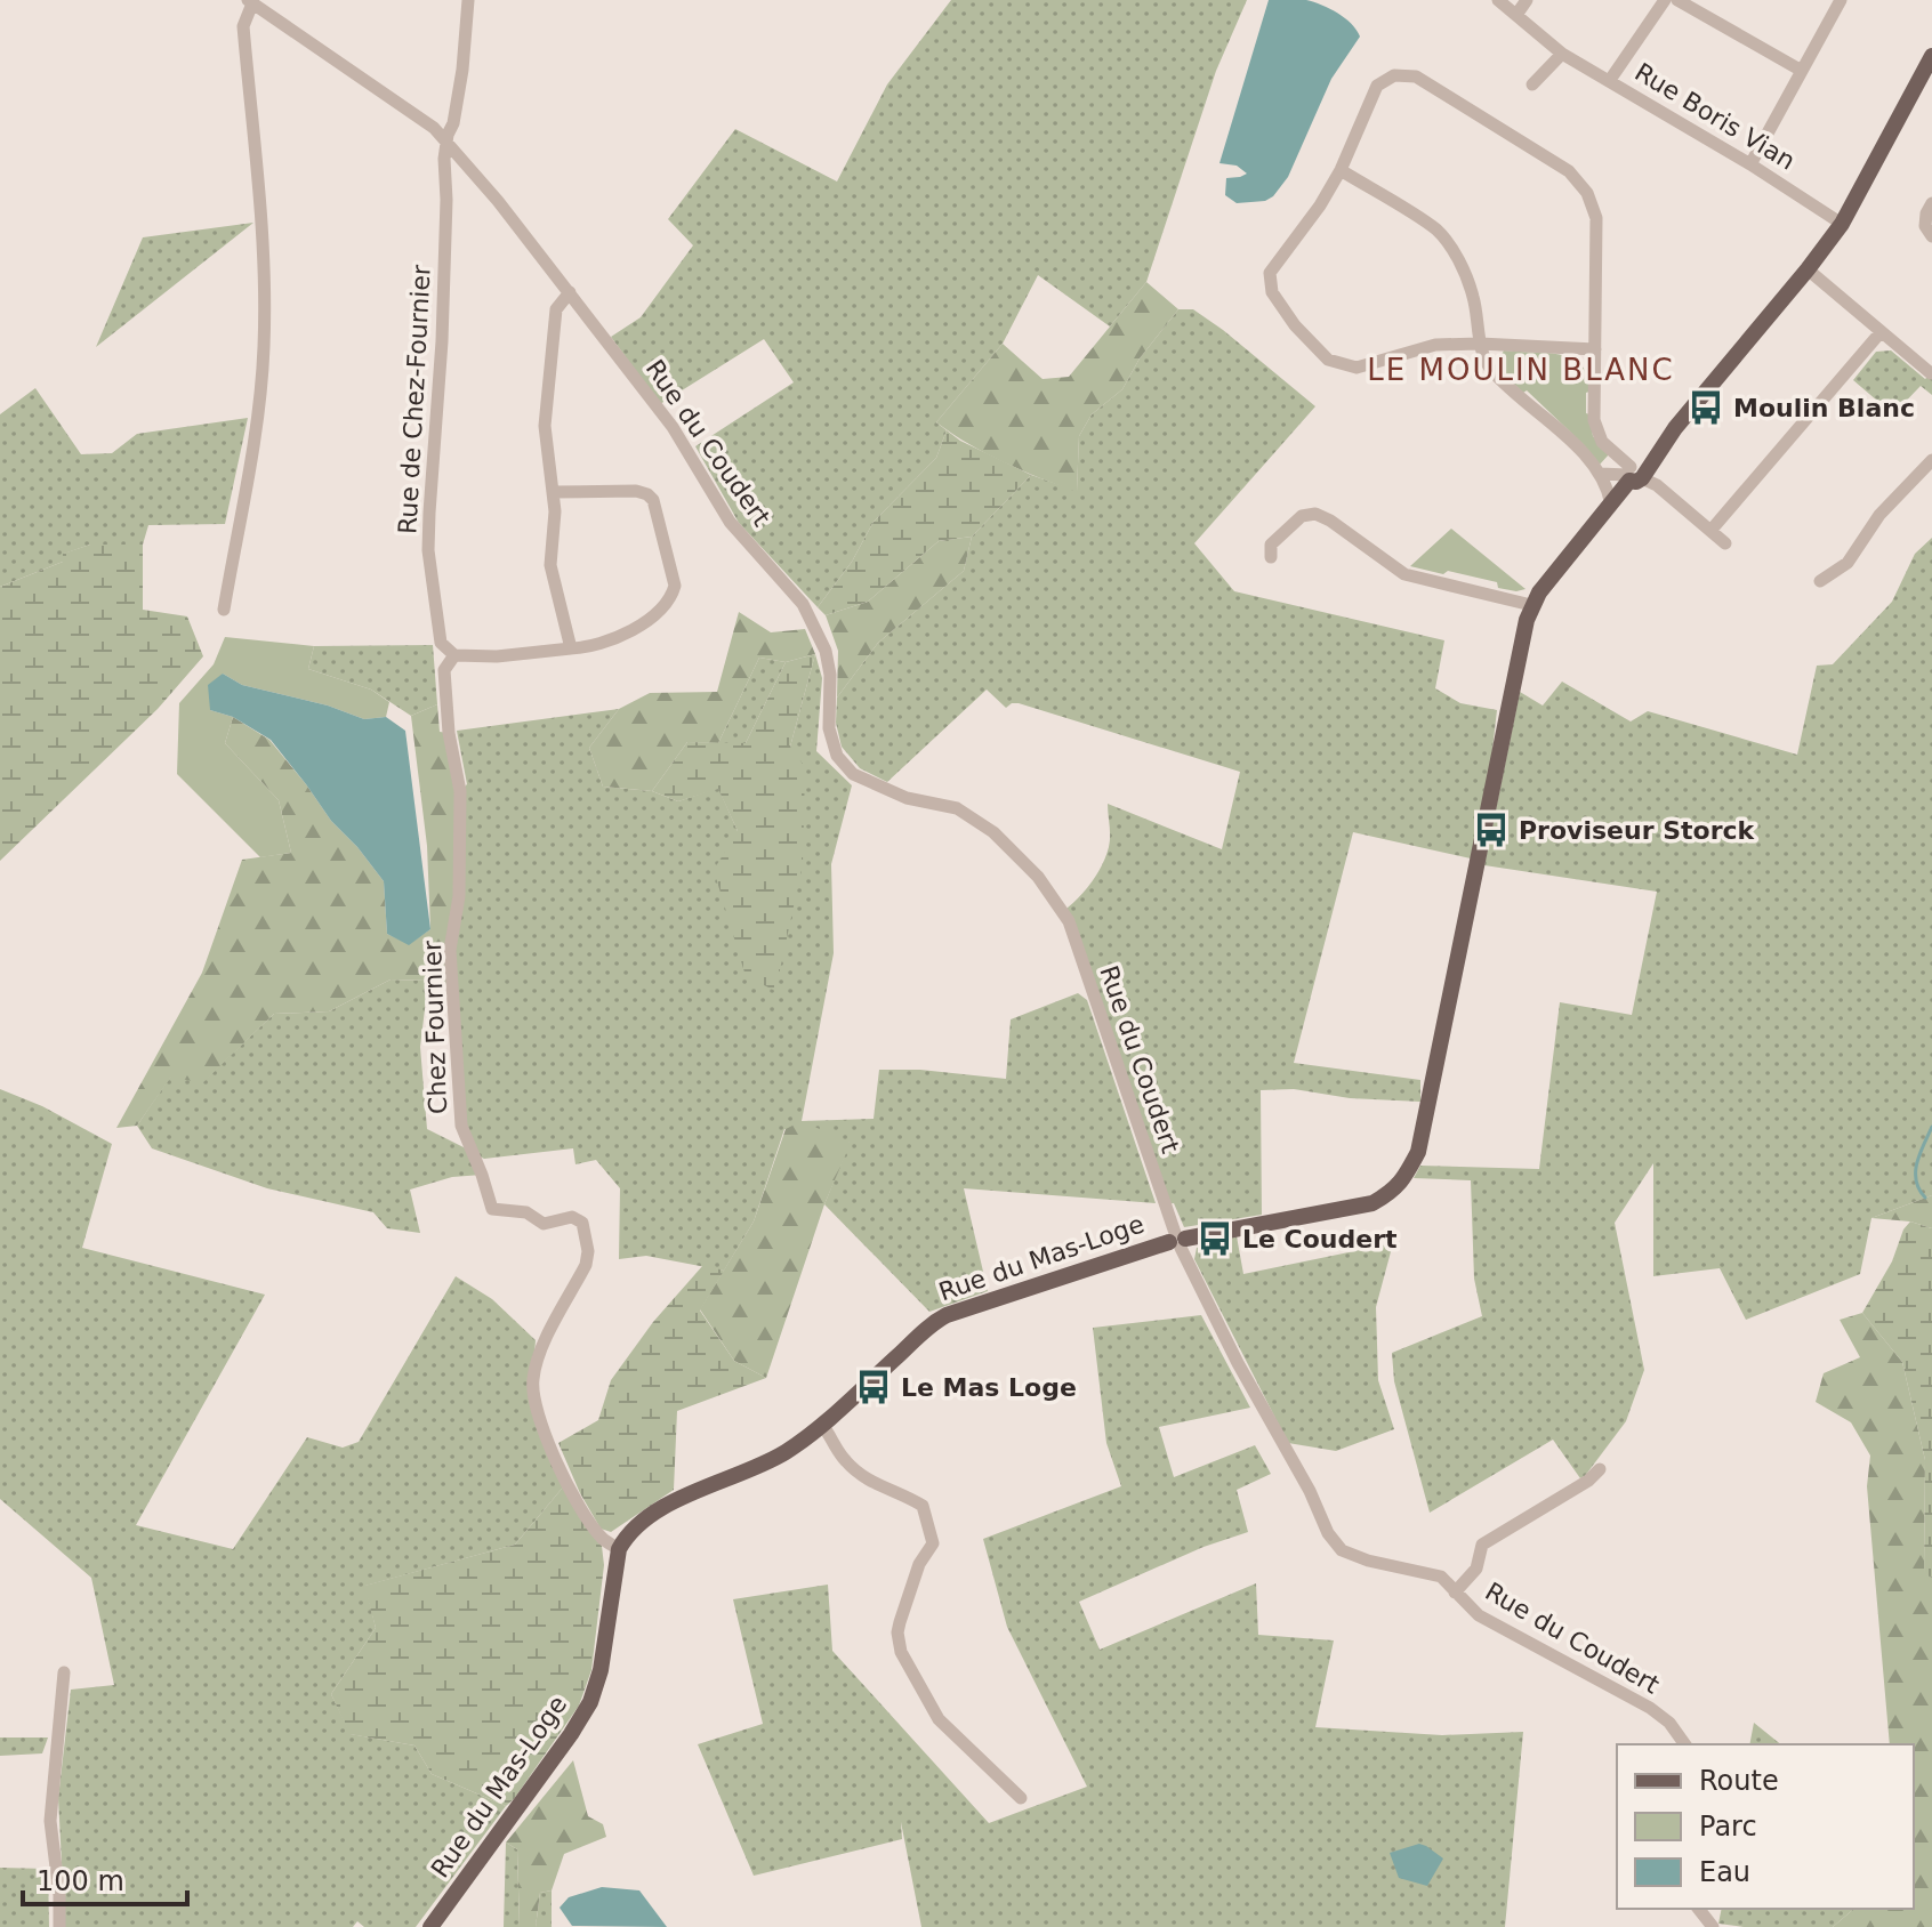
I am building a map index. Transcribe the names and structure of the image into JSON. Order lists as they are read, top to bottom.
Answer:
{
  "streets": {
    "main road": ["Rue du Mas-Loge"],
    "street": [
      "Rue Boris Vian",
      "Rue de Chez-Fournier",
      "Rue du Coudert",
      "Chez Fournier"
    ]
  },
  "crossings": [
    ["Rue Boris Vian", "Rue du Mas-Loge"],
    ["Rue de Chez-Fournier", "Rue du Coudert"],
    ["Rue de Chez-Fournier", "Chez Fournier"],
    ["Rue du Coudert", "Rue du Mas-Loge"],
    ["Chez Fournier", "Rue du Mas-Loge"]
  ],
  "districts": ["LE MOULIN BLANC"],
  "places": {
    "bus stop": [
      "Moulin Blanc",
      "Proviseur Storck",
      "Le Coudert",
      "Le Mas Loge"
    ]
  },
  "legend": ["Route", "Parc", "Eau"],
  "scale_bar": "100 m"
}
